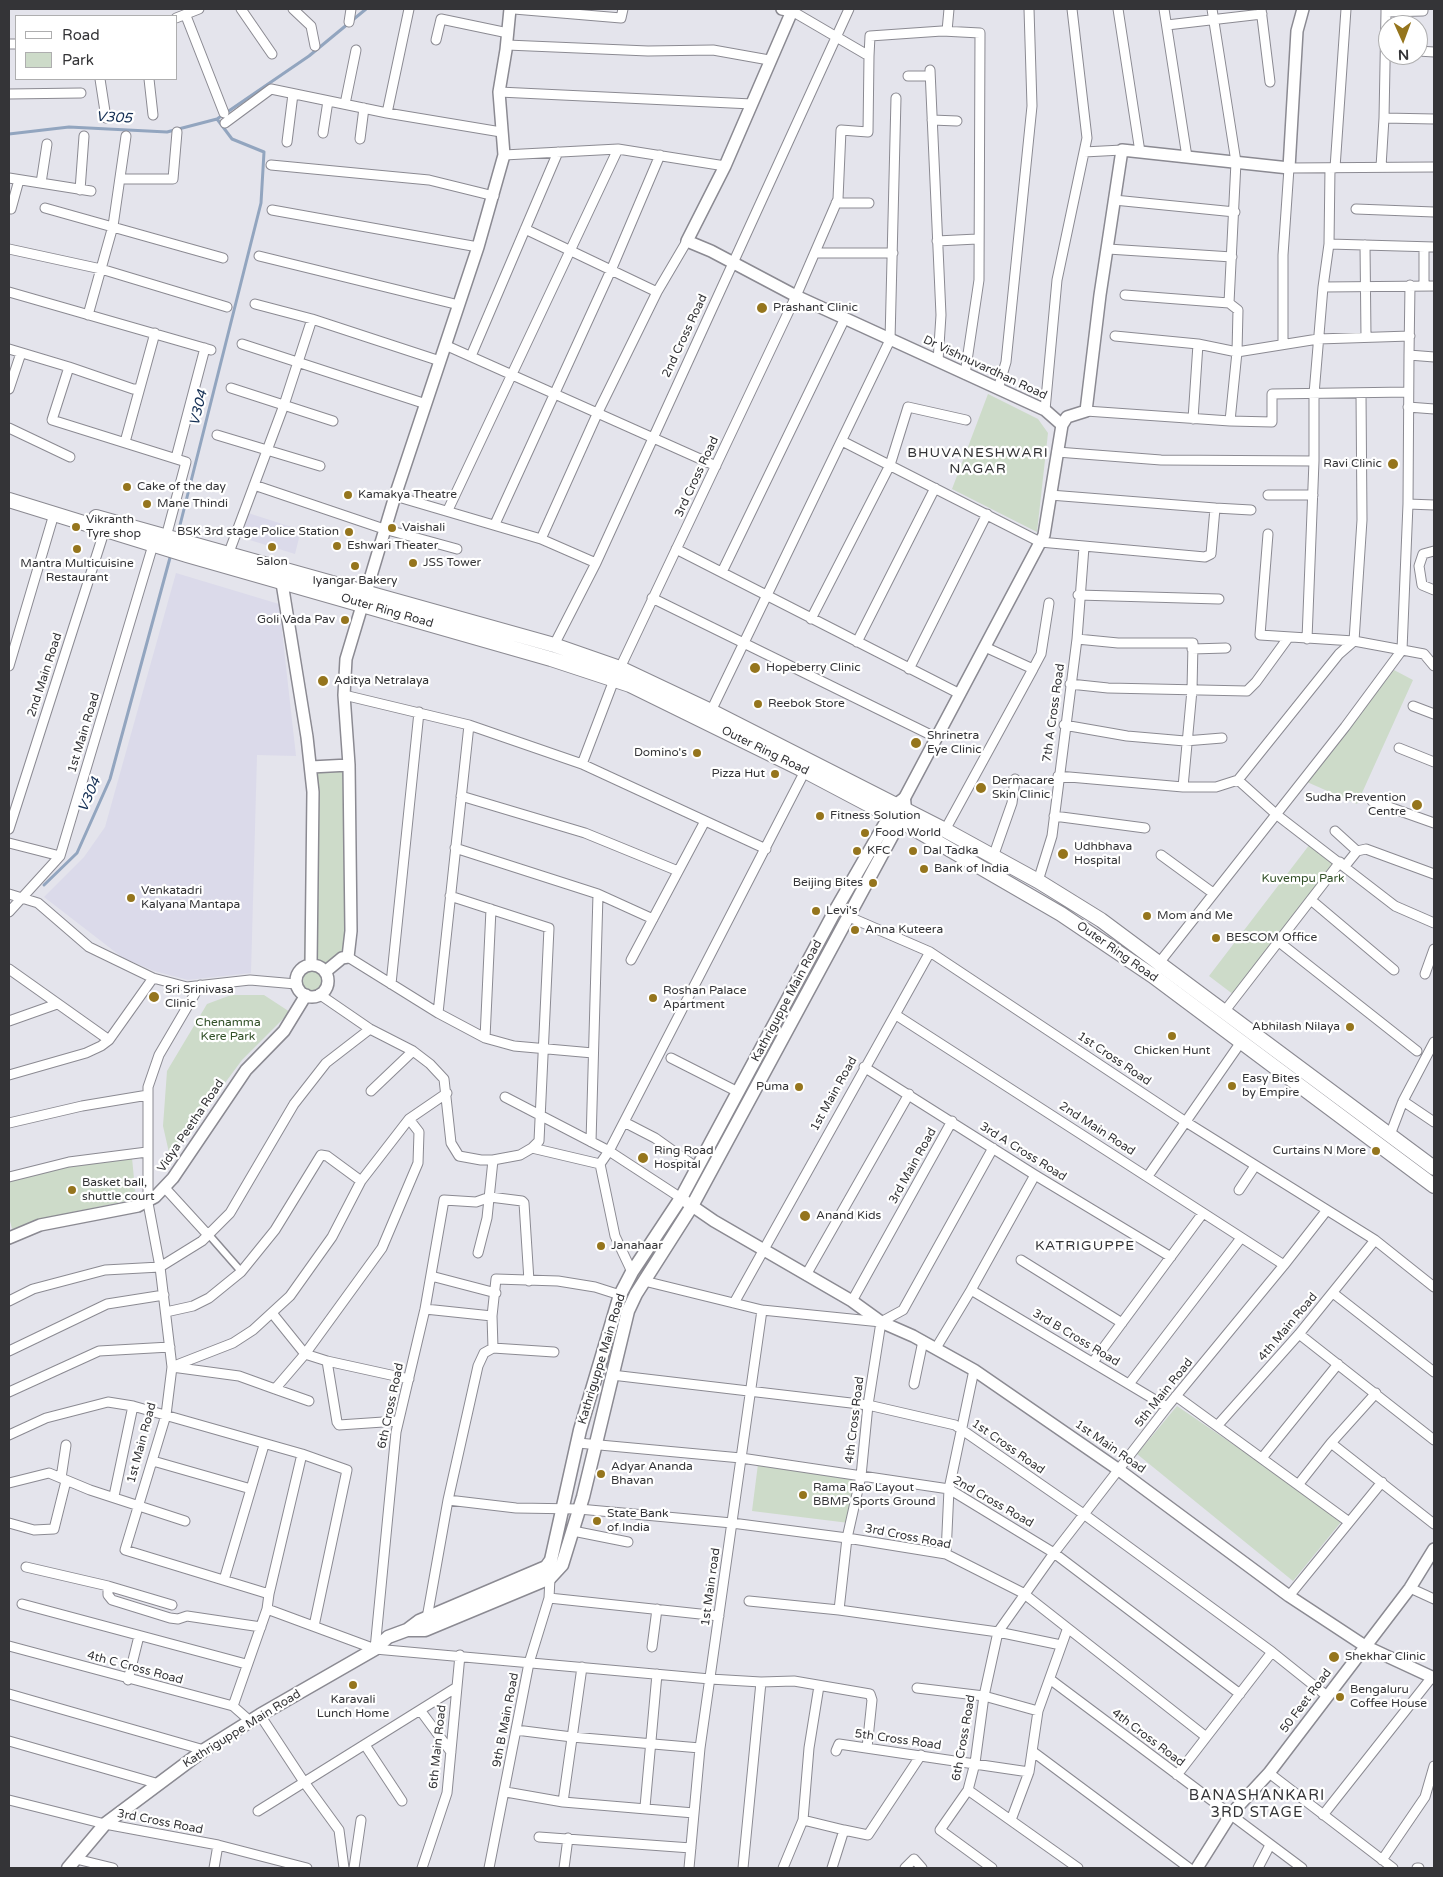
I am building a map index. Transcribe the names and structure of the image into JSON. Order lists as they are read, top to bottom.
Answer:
{
  "streets": {
    "highway": ["Outer Ring Road"],
    "main road": ["Kathriguppe Main Road"],
    "street": [
      "2nd Cross Road",
      "Dr Vishnuvardhan Road",
      "3rd Cross Road",
      "2nd Main Road",
      "7th A Cross Road",
      "1st Main Road",
      "1st Cross Road",
      "Vidya Peetha Road",
      "3rd A Cross Road",
      "3rd Main Road",
      "4th Main Road",
      "3rd B Cross Road",
      "5th Main Road",
      "6th Cross Road",
      "4th Cross Road",
      "1st Main road",
      "4th C Cross Road",
      "50 Feet Road",
      "9th B Main Road",
      "5th Cross Road",
      "6th Main Road"
    ]
  },
  "crossings": [
    ["2nd Cross Road", "Dr Vishnuvardhan Road"],
    ["2nd Cross Road", "Outer Ring Road"],
    ["2nd Cross Road", "Kathriguppe Main Road"],
    ["2nd Cross Road", "5th Main Road"],
    ["2nd Cross Road", "4th Cross Road"],
    ["2nd Cross Road", "1st Main road"],
    ["Dr Vishnuvardhan Road", "3rd Cross Road"],
    ["3rd Cross Road", "Outer Ring Road"],
    ["3rd Cross Road", "Kathriguppe Main Road"],
    ["3rd Cross Road", "5th Main Road"],
    ["3rd Cross Road", "6th Cross Road"],
    ["3rd Cross Road", "4th Cross Road"],
    ["3rd Cross Road", "1st Main road"],
    ["Outer Ring Road", "2nd Main Road"],
    ["Outer Ring Road", "7th A Cross Road"],
    ["Outer Ring Road", "1st Main Road"],
    ["Outer Ring Road", "Kathriguppe Main Road"],
    ["2nd Main Road", "1st Main Road"],
    ["2nd Main Road", "5th Main Road"],
    ["1st Main Road", "Kathriguppe Main Road"],
    ["1st Main Road", "1st Cross Road"],
    ["1st Main Road", "Vidya Peetha Road"],
    ["1st Main Road", "3rd A Cross Road"],
    ["1st Main Road", "3rd Main Road"],
    ["1st Main Road", "5th Main Road"],
    ["1st Main Road", "4th Cross Road"],
    ["1st Main Road", "50 Feet Road"],
    ["Kathriguppe Main Road", "1st Cross Road"],
    ["Kathriguppe Main Road", "6th Cross Road"],
    ["Kathriguppe Main Road", "4th C Cross Road"],
    ["Kathriguppe Main Road", "9th B Main Road"],
    ["1st Cross Road", "4th Main Road"],
    ["1st Cross Road", "5th Main Road"],
    ["1st Cross Road", "4th Cross Road"],
    ["1st Cross Road", "1st Main road"],
    ["1st Cross Road", "50 Feet Road"],
    ["3rd A Cross Road", "3rd Main Road"],
    ["3rd B Cross Road", "5th Main Road"],
    ["5th Main Road", "6th Cross Road"],
    ["6th Cross Road", "5th Cross Road"],
    ["4th Cross Road", "50 Feet Road"]
  ],
  "districts": ["BHUVANESHWARI NAGAR", "KATRIGUPPE", "BANASHANKARI 3RD STAGE"],
  "water": ["V305", "V304"],
  "parks": ["Kuvempu Park", "Chenamma Kere Park"],
  "places": [
    "Prashant Clinic",
    "Ravi Clinic",
    "Cake of the day",
    "Kamakya Theatre",
    "Mane Thindi",
    "Vikranth Tyre shop",
    "Vaishali",
    "BSK 3rd stage Police Station",
    "Eshwari Theater",
    "Salon",
    "Mantra Multicuisine Restaurant",
    "JSS Tower",
    "Iyangar Bakery",
    "Goli Vada Pav",
    "Hopeberry Clinic",
    "Aditya Netralaya",
    "Reebok Store",
    "Shrinetra Eye Clinic",
    "Domino's",
    "Pizza Hut",
    "Dermacare Skin Clinic",
    "Sudha Prevention Centre",
    "Fitness Solution",
    "Food World",
    "KFC",
    "Dal Tadka",
    "Udhbhava Hospital",
    "Bank of India",
    "Beijing Bites",
    "Venkatadri Kalyana Mantapa",
    "Levi's",
    "Mom and Me",
    "Anna Kuteera",
    "BESCOM Office",
    "Sri Srinivasa Clinic",
    "Roshan Palace Apartment",
    "Abhilash Nilaya",
    "Chicken Hunt",
    "Easy Bites by Empire",
    "Puma",
    "Curtains N More",
    "Ring Road Hospital",
    "Basket ball, shuttle court",
    "Anand Kids",
    "Janahaar",
    "Adyar Ananda Bhavan",
    "Rama Rao Layout BBMP Sports Ground",
    "State Bank of India",
    "Shekhar Clinic",
    "Karavali Lunch Home",
    "Bengaluru Coffee House"
  ],
  "legend": ["Road", "Park"],
  "north": "bottom"
}
